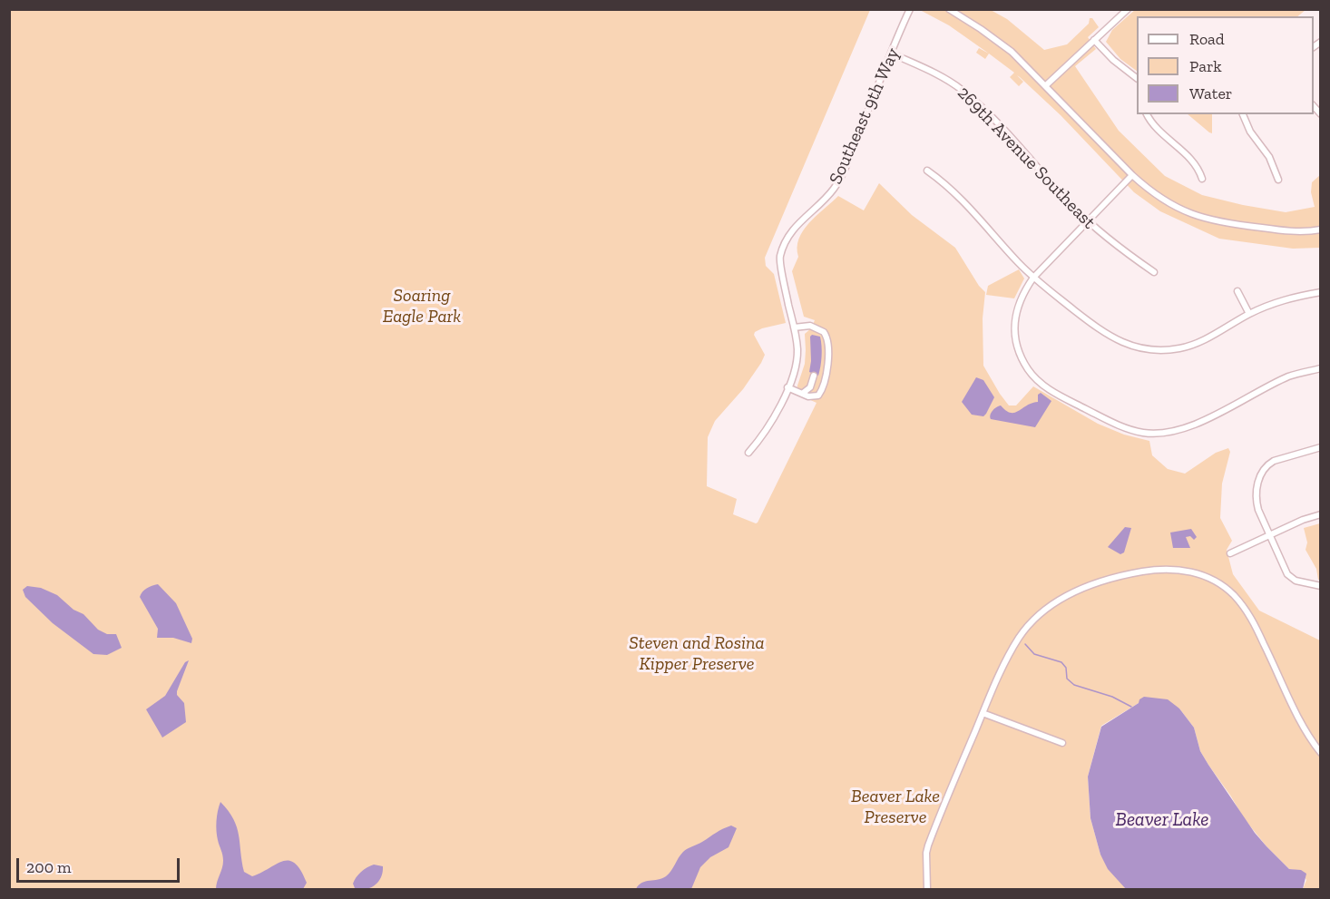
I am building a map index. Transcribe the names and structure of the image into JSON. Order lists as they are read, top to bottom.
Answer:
{
  "streets": {
    "street": ["Southeast 9th Way", "269th Avenue Southeast"]
  },
  "crossings": [
    ["Southeast 9th Way", "269th Avenue Southeast"]
  ],
  "water": ["Beaver Lake"],
  "parks": ["Soaring Eagle Park", "Steven and Rosina Kipper Preserve", "Beaver Lake Preserve"],
  "legend": ["Road", "Park", "Water"],
  "scale_bar": "200 m"
}
